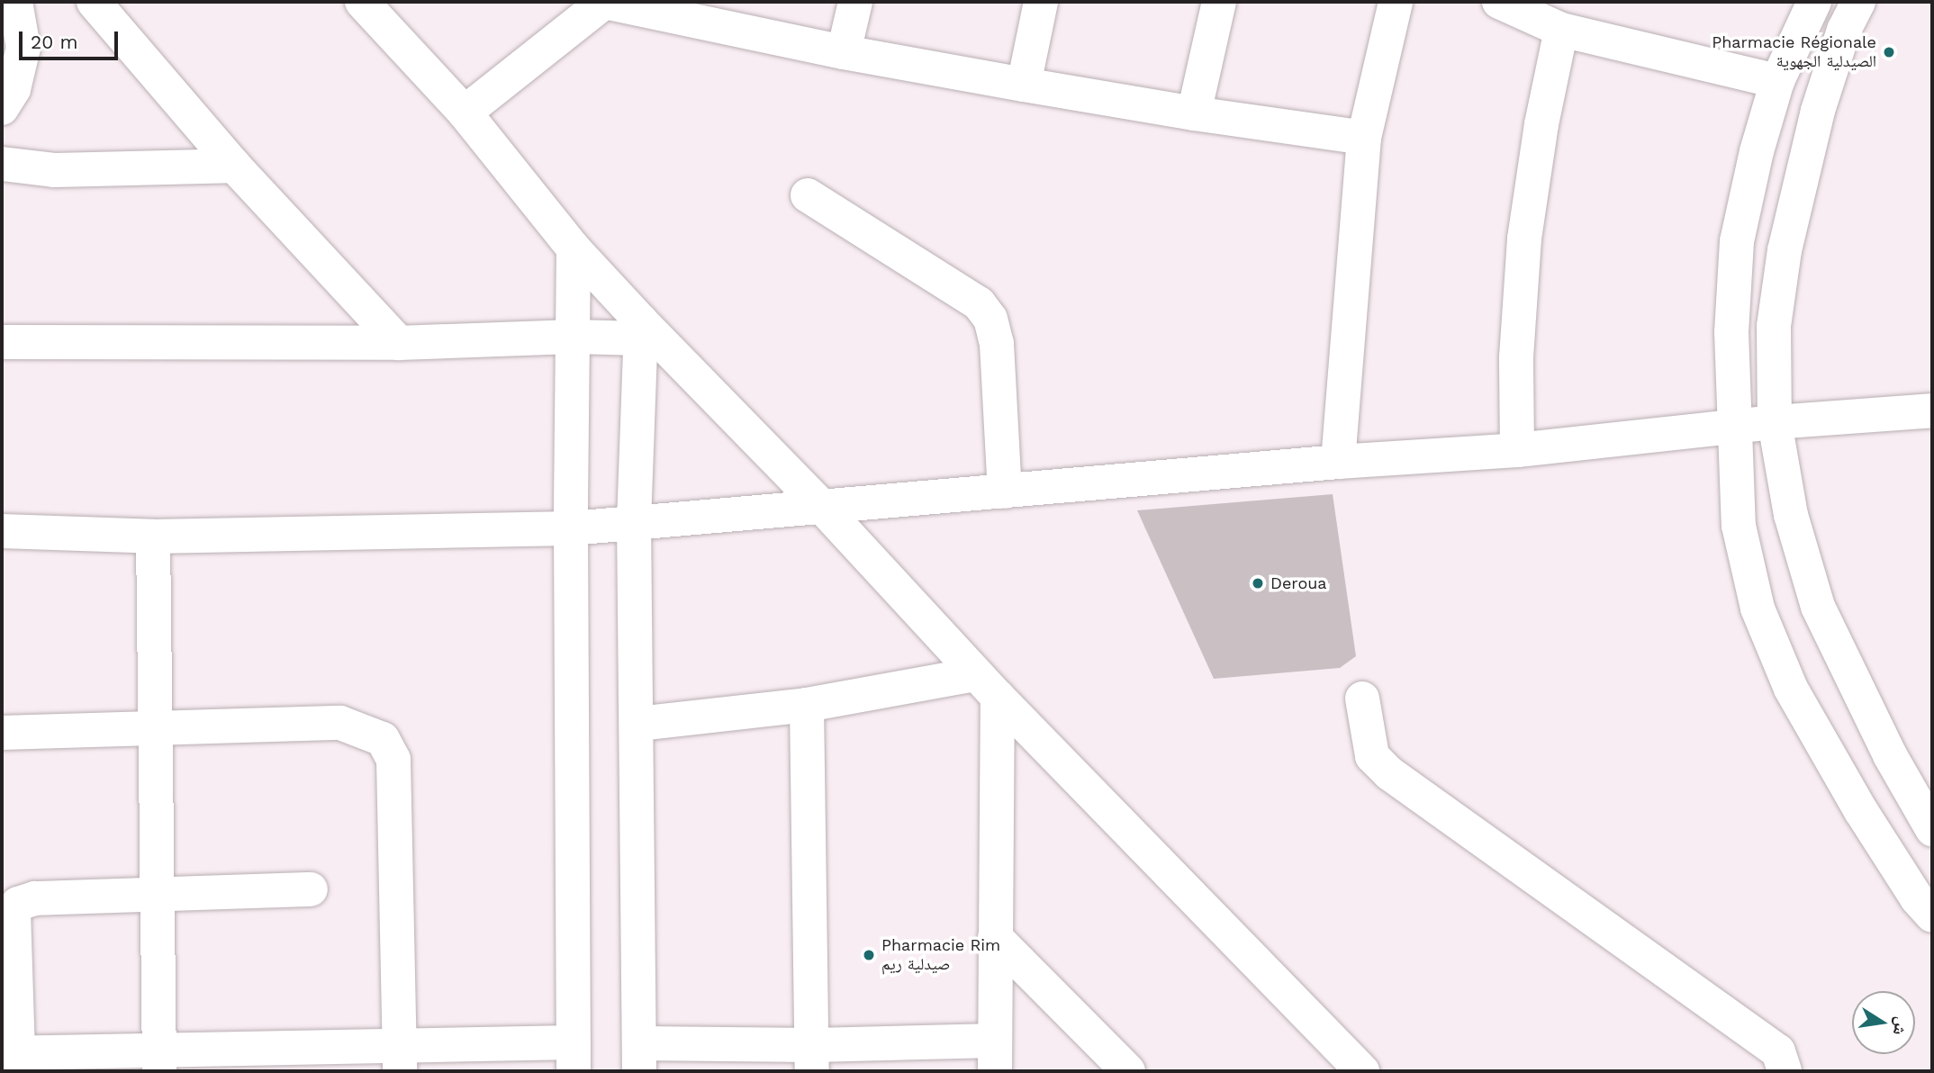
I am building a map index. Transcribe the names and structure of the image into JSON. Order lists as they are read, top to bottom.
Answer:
{
  "places": ["Pharmacie Régionale الصيدلية الجهوية", "Deroua", "Pharmacie Rim صيدلية ريم"],
  "scale_bar": "20 m",
  "north": "right"
}
